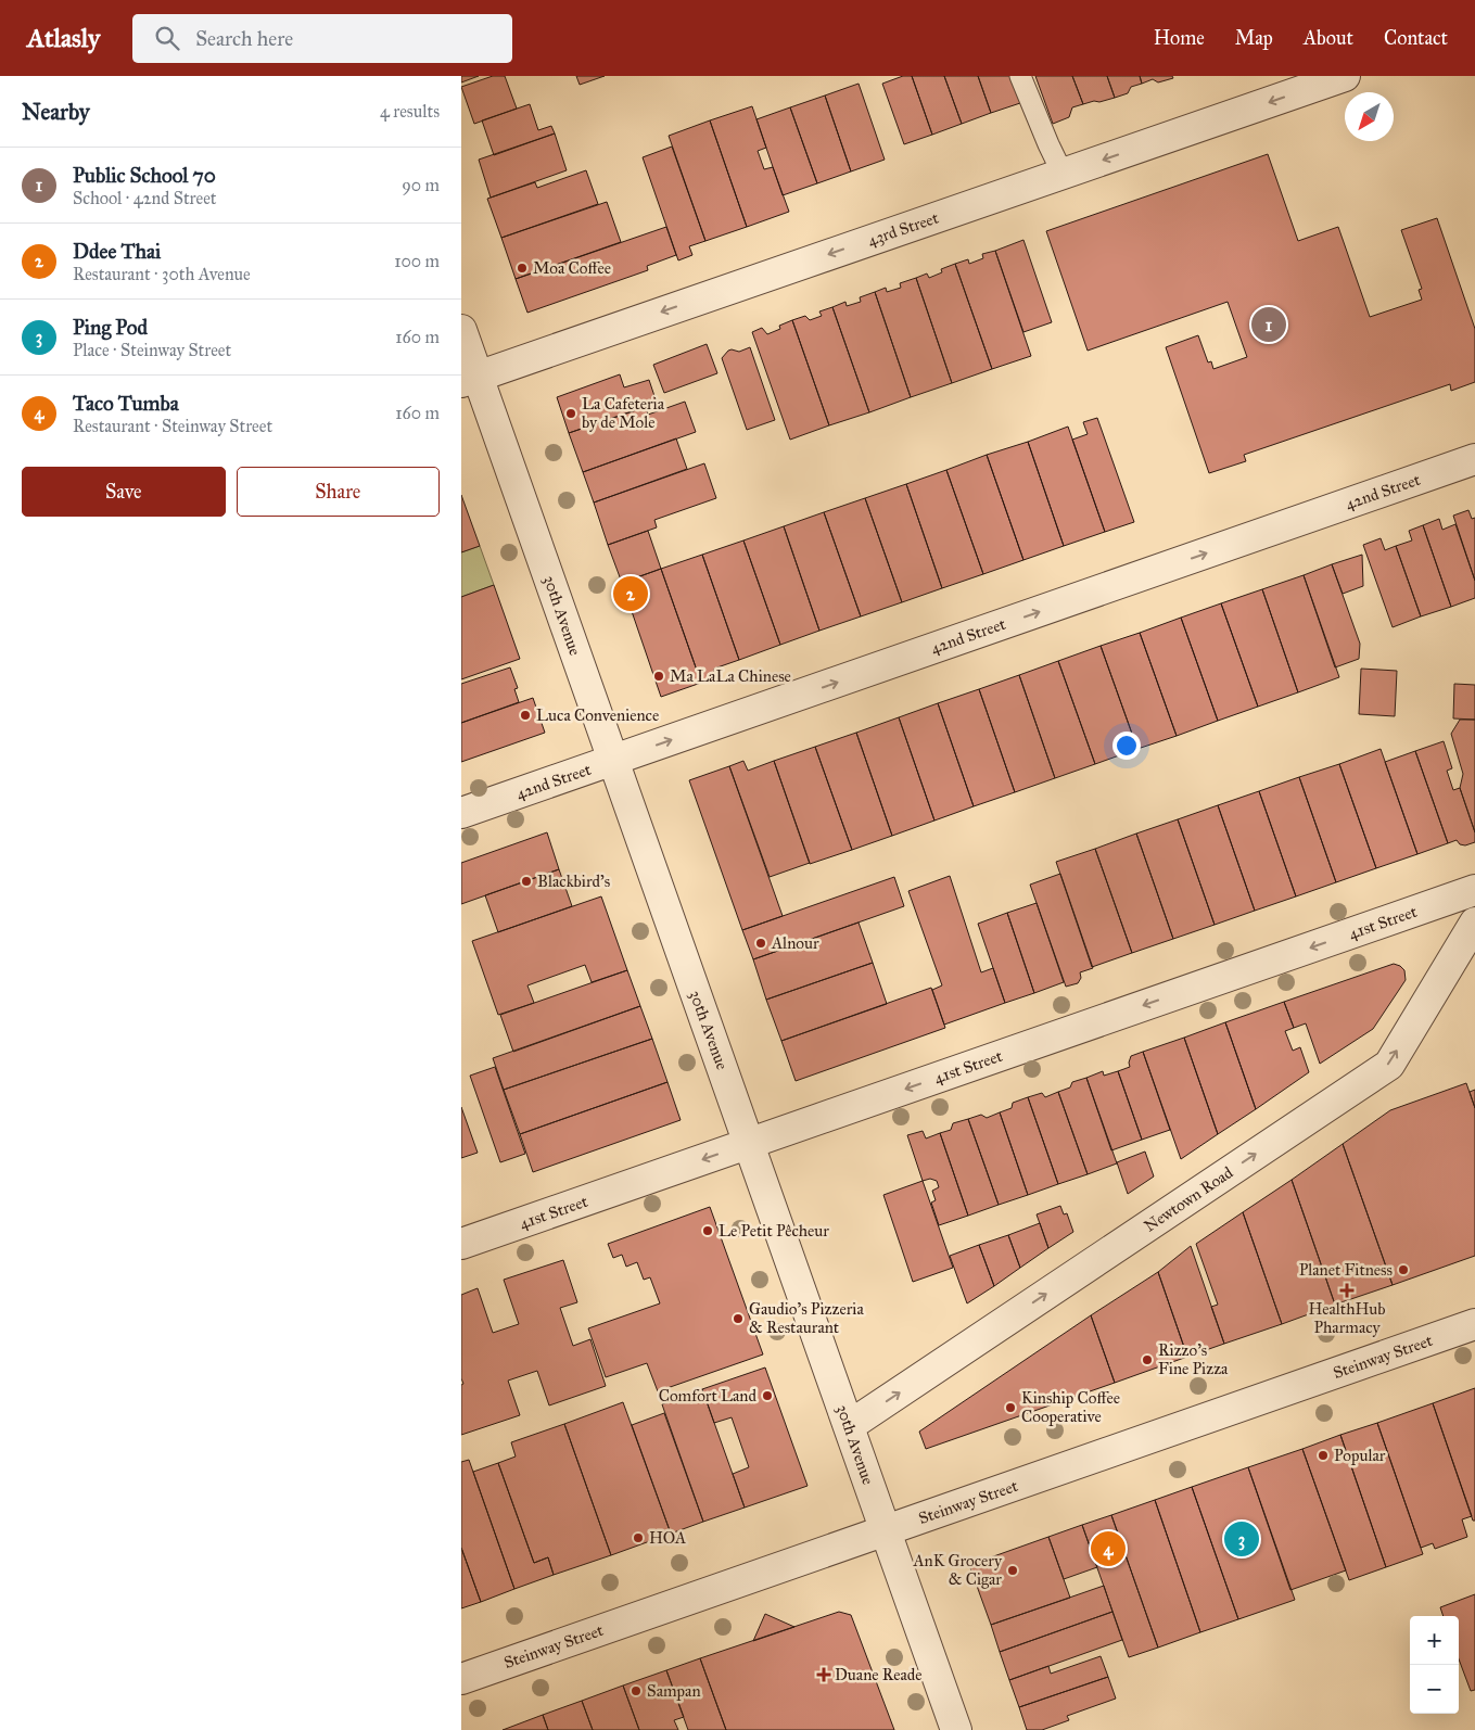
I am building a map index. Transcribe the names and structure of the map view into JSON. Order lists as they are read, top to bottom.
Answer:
{
  "streets": {
    "street": [
      "43rd Street",
      "42nd Street",
      "30th Avenue",
      "41st Street",
      "Newtown Road",
      "Steinway Street"
    ]
  },
  "crossings": [
    ["43rd Street", "30th Avenue"],
    ["42nd Street", "30th Avenue"],
    ["30th Avenue", "41st Street"],
    ["30th Avenue", "Newtown Road"],
    ["30th Avenue", "Steinway Street"]
  ],
  "one_way": [
    "43rd Street",
    "42nd Street",
    "41st Street",
    "Newtown Road"
  ],
  "places": {
    "other": [
      "Moa Coffee",
      "La Cafeteria by de Mole",
      "Ma LaLa Chinese",
      "Luca Convenience",
      "Blackbird's",
      "Alnour",
      "Le Petit Pêcheur",
      "Planet Fitness",
      "Gaudio's Pizzeria & Restaurant",
      "Rizzo's Fine Pizza",
      "Comfort Land",
      "Kinship Coffee Cooperative",
      "Popular",
      "HOA",
      "AnK Grocery & Cigar",
      "Sampan"
    ],
    "health": ["HealthHub Pharmacy", "Duane Reade"]
  },
  "north": "bottom left",
  "page": {
    "header": "Atlasly",
    "search": "Search here",
    "nav": [
      "Home",
      "Map",
      "About",
      "Contact"
    ],
    "heading": ["Nearby", "4 results"],
    "list": [
      {
        "mark": "1",
        "name": "Public School 70",
        "note": "School · 42nd Street",
        "value": "90 m"
      },
      {
        "mark": "2",
        "name": "Ddee Thai",
        "note": "Restaurant · 30th Avenue",
        "value": "100 m"
      },
      {
        "mark": "3",
        "name": "Ping Pod",
        "note": "Place · Steinway Street",
        "value": "160 m"
      },
      {
        "mark": "4",
        "name": "Taco Tumba",
        "note": "Restaurant · Steinway Street",
        "value": "160 m"
      }
    ],
    "pins": [
      "1",
      "2",
      "3",
      "4"
    ],
    "buttons": ["Save", "Share"],
    "map_buttons": ["+", "−"]
  }
}
